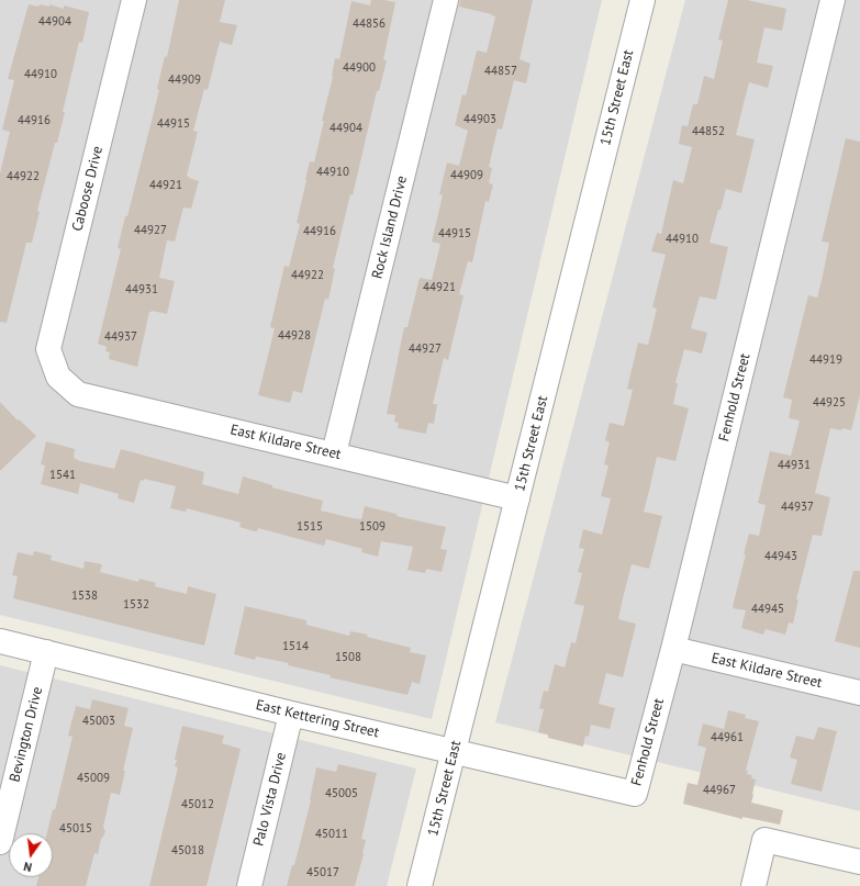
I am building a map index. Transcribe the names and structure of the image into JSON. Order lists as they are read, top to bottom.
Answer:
{
  "streets": {
    "street": [
      "15th Street East",
      "Caboose Drive",
      "Rock Island Drive",
      "Fenhold Street",
      "East Kildare Street",
      "East Kettering Street",
      "Bevington Drive",
      "Palo Vista Drive"
    ]
  },
  "crossings": [
    ["15th Street East", "East Kildare Street"],
    ["15th Street East", "East Kettering Street"],
    ["Caboose Drive", "East Kildare Street"],
    ["Rock Island Drive", "East Kildare Street"],
    ["Fenhold Street", "East Kildare Street"],
    ["Fenhold Street", "East Kettering Street"],
    ["East Kettering Street", "Bevington Drive"],
    ["East Kettering Street", "Palo Vista Drive"]
  ],
  "house_numbers": [
    "44904",
    "44856",
    "44900",
    "44857",
    "44910",
    "44909",
    "44903",
    "44916",
    "44915",
    "44904",
    "44852",
    "44910",
    "44909",
    "44922",
    "44921",
    "44927",
    "44916",
    "44915",
    "44910",
    "44922",
    "44921",
    "44931",
    "44928",
    "44937",
    "44927",
    "44919",
    "44925",
    "44931",
    "1541",
    "44937",
    "1515",
    "1509",
    "44943",
    "1538",
    "1532",
    "44945",
    "1514",
    "1508",
    "45003",
    "44961",
    "45009",
    "44967",
    "45005",
    "45012",
    "45015",
    "45011",
    "45018",
    "45017"
  ],
  "north": "bottom"
}
